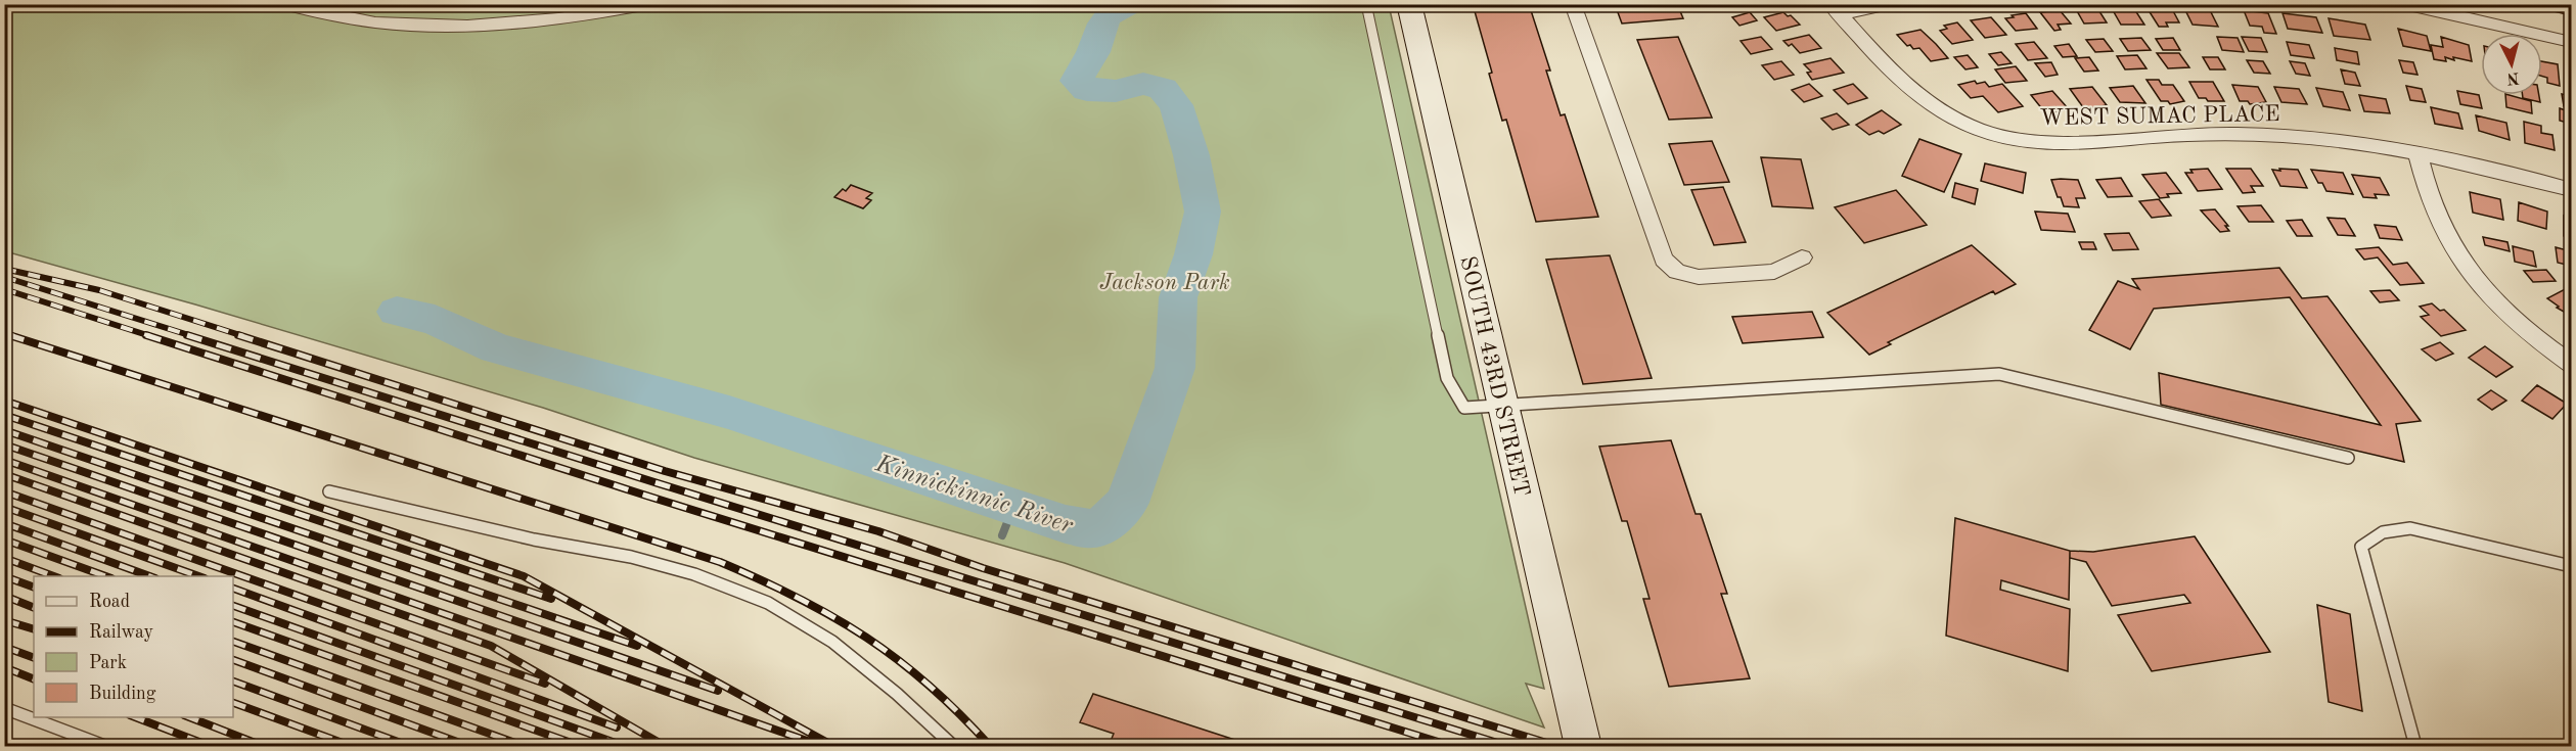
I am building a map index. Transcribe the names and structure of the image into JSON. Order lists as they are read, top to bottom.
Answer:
{
  "streets": {
    "main road": ["SOUTH 43RD STREET"],
    "street": ["WEST SUMAC PLACE"]
  },
  "water": ["Kinnickinnic River"],
  "parks": ["Jackson Park"],
  "legend": [
    "Road",
    "Railway",
    "Park",
    "Building"
  ],
  "north": "bottom"
}
